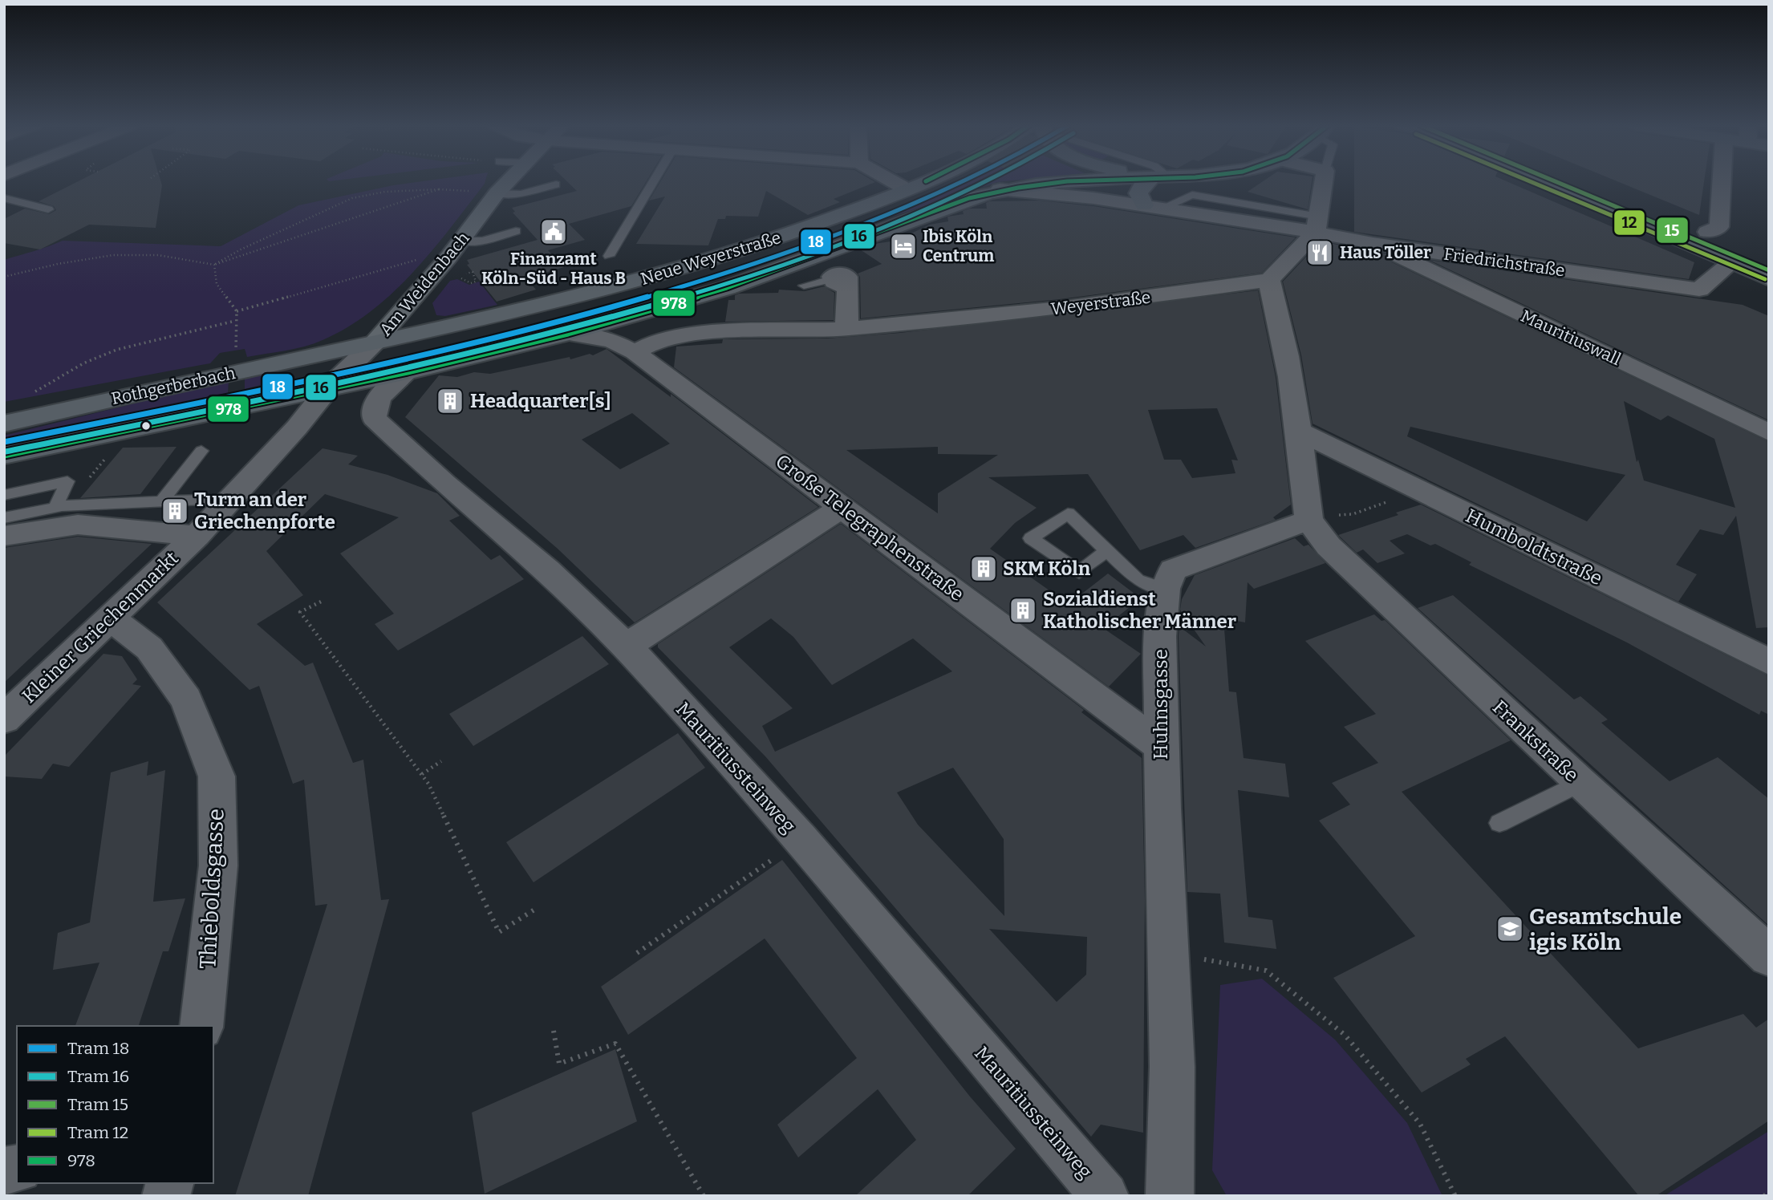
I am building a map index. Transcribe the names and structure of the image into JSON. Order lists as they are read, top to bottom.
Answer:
{
  "streets": {
    "main road": ["Neue Weyerstraße", "Rothgerberbach"],
    "street": [
      "Friedrichstraße",
      "Am Weidenbach",
      "Weyerstraße",
      "Mauritiuswall",
      "Große Telegraphenstraße",
      "Humboldtstraße",
      "Kleiner Griechenmarkt",
      "Huhnsgasse",
      "Frankstraße",
      "Mauritiussteinweg",
      "Thieboldsgasse"
    ]
  },
  "crossings": [
    ["Neue Weyerstraße", "Friedrichstraße"],
    ["Neue Weyerstraße", "Am Weidenbach"],
    ["Neue Weyerstraße", "Rothgerberbach"],
    ["Neue Weyerstraße", "Große Telegraphenstraße"],
    ["Neue Weyerstraße", "Kleiner Griechenmarkt"],
    ["Neue Weyerstraße", "Mauritiussteinweg"],
    ["Friedrichstraße", "Mauritiuswall"],
    ["Am Weidenbach", "Rothgerberbach"],
    ["Am Weidenbach", "Kleiner Griechenmarkt"],
    ["Weyerstraße", "Große Telegraphenstraße"],
    ["Rothgerberbach", "Kleiner Griechenmarkt"],
    ["Große Telegraphenstraße", "Huhnsgasse"],
    ["Kleiner Griechenmarkt", "Thieboldsgasse"],
    ["Huhnsgasse", "Frankstraße"]
  ],
  "places": {
    "public building": ["Finanzamt Köln-Süd - Haus B"],
    "hotel": ["Ibis Köln Centrum"],
    "restaurant": ["Haus Töller"],
    "building": [
      "Headquarter[s]",
      "Turm an der Griechenpforte",
      "SKM Köln",
      "Sozialdienst Katholischer Männer"
    ],
    "school or university": ["Gesamtschule igis Köln"]
  },
  "lines": [
    "tram line 18",
    "tram line 16",
    "tram line 15",
    "tram line 12",
    "transit line 978"
  ],
  "legend": [
    "Tram 18",
    "Tram 16",
    "Tram 15",
    "Tram 12",
    "978"
  ]
}
